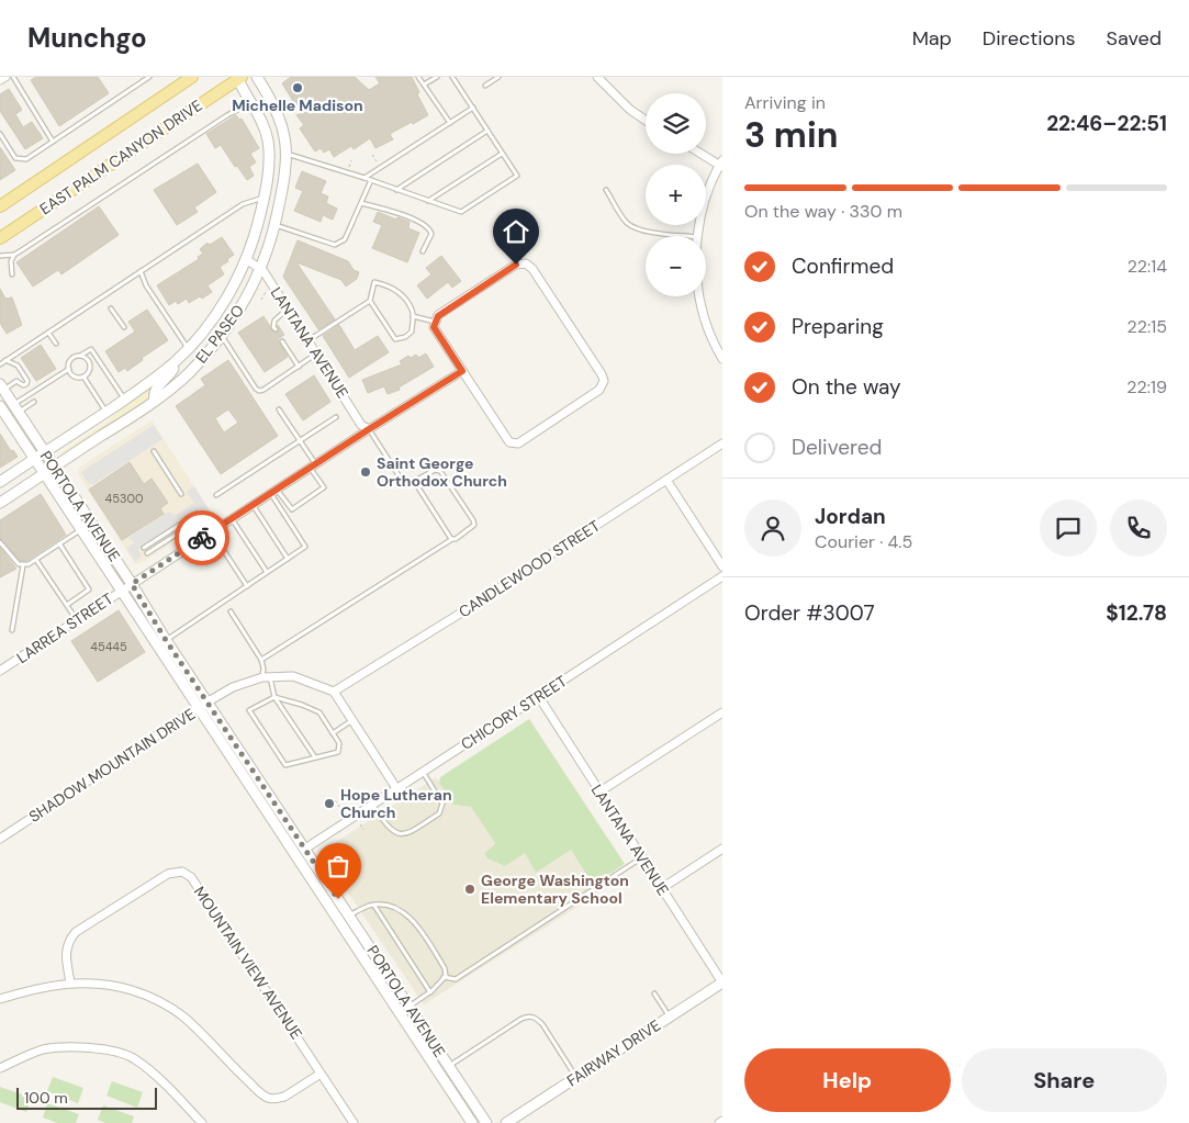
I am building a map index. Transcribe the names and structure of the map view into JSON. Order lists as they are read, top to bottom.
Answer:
{
  "streets": {
    "main road": ["EAST PALM CANYON DRIVE"],
    "street": [
      "EL PASEO",
      "LANTANA AVENUE",
      "PORTOLA AVENUE",
      "CANDLEWOOD STREET",
      "LARREA STREET",
      "CHICORY STREET",
      "SHADOW MOUNTAIN DRIVE",
      "MOUNTAIN VIEW AVENUE",
      "FAIRWAY DRIVE"
    ]
  },
  "crossings": [
    ["EAST PALM CANYON DRIVE", "EL PASEO"],
    ["EL PASEO", "LANTANA AVENUE"],
    ["EL PASEO", "PORTOLA AVENUE"],
    ["LANTANA AVENUE", "LARREA STREET"],
    ["LANTANA AVENUE", "CHICORY STREET"],
    ["LANTANA AVENUE", "FAIRWAY DRIVE"],
    ["PORTOLA AVENUE", "LARREA STREET"],
    ["PORTOLA AVENUE", "CHICORY STREET"],
    ["PORTOLA AVENUE", "SHADOW MOUNTAIN DRIVE"],
    ["CANDLEWOOD STREET", "SHADOW MOUNTAIN DRIVE"]
  ],
  "places": [
    "Michelle Madison",
    "Saint George Orthodox Church",
    "Hope Lutheran Church",
    "George Washington Elementary School"
  ],
  "house_numbers": ["45300", "45445"],
  "scale_bar": "100 m",
  "page": {
    "header": "Munchgo",
    "nav": ["Map", "Directions", "Saved"],
    "heading": ["3 min", "Arriving in", "22:46–22:51"],
    "panel": [
      "Jordan",
      "Courier · 4.5",
      "Order #3007",
      "$12.78"
    ],
    "map_buttons": ["+", "−"],
    "bar": "On the way · 330 m",
    "list": [
      ["Confirmed", "22:14"],
      ["Preparing", "22:15"],
      ["On the way", "22:19"],
      "Delivered"
    ],
    "buttons": ["Help", "Share"],
    "scale": "100 m"
  }
}
